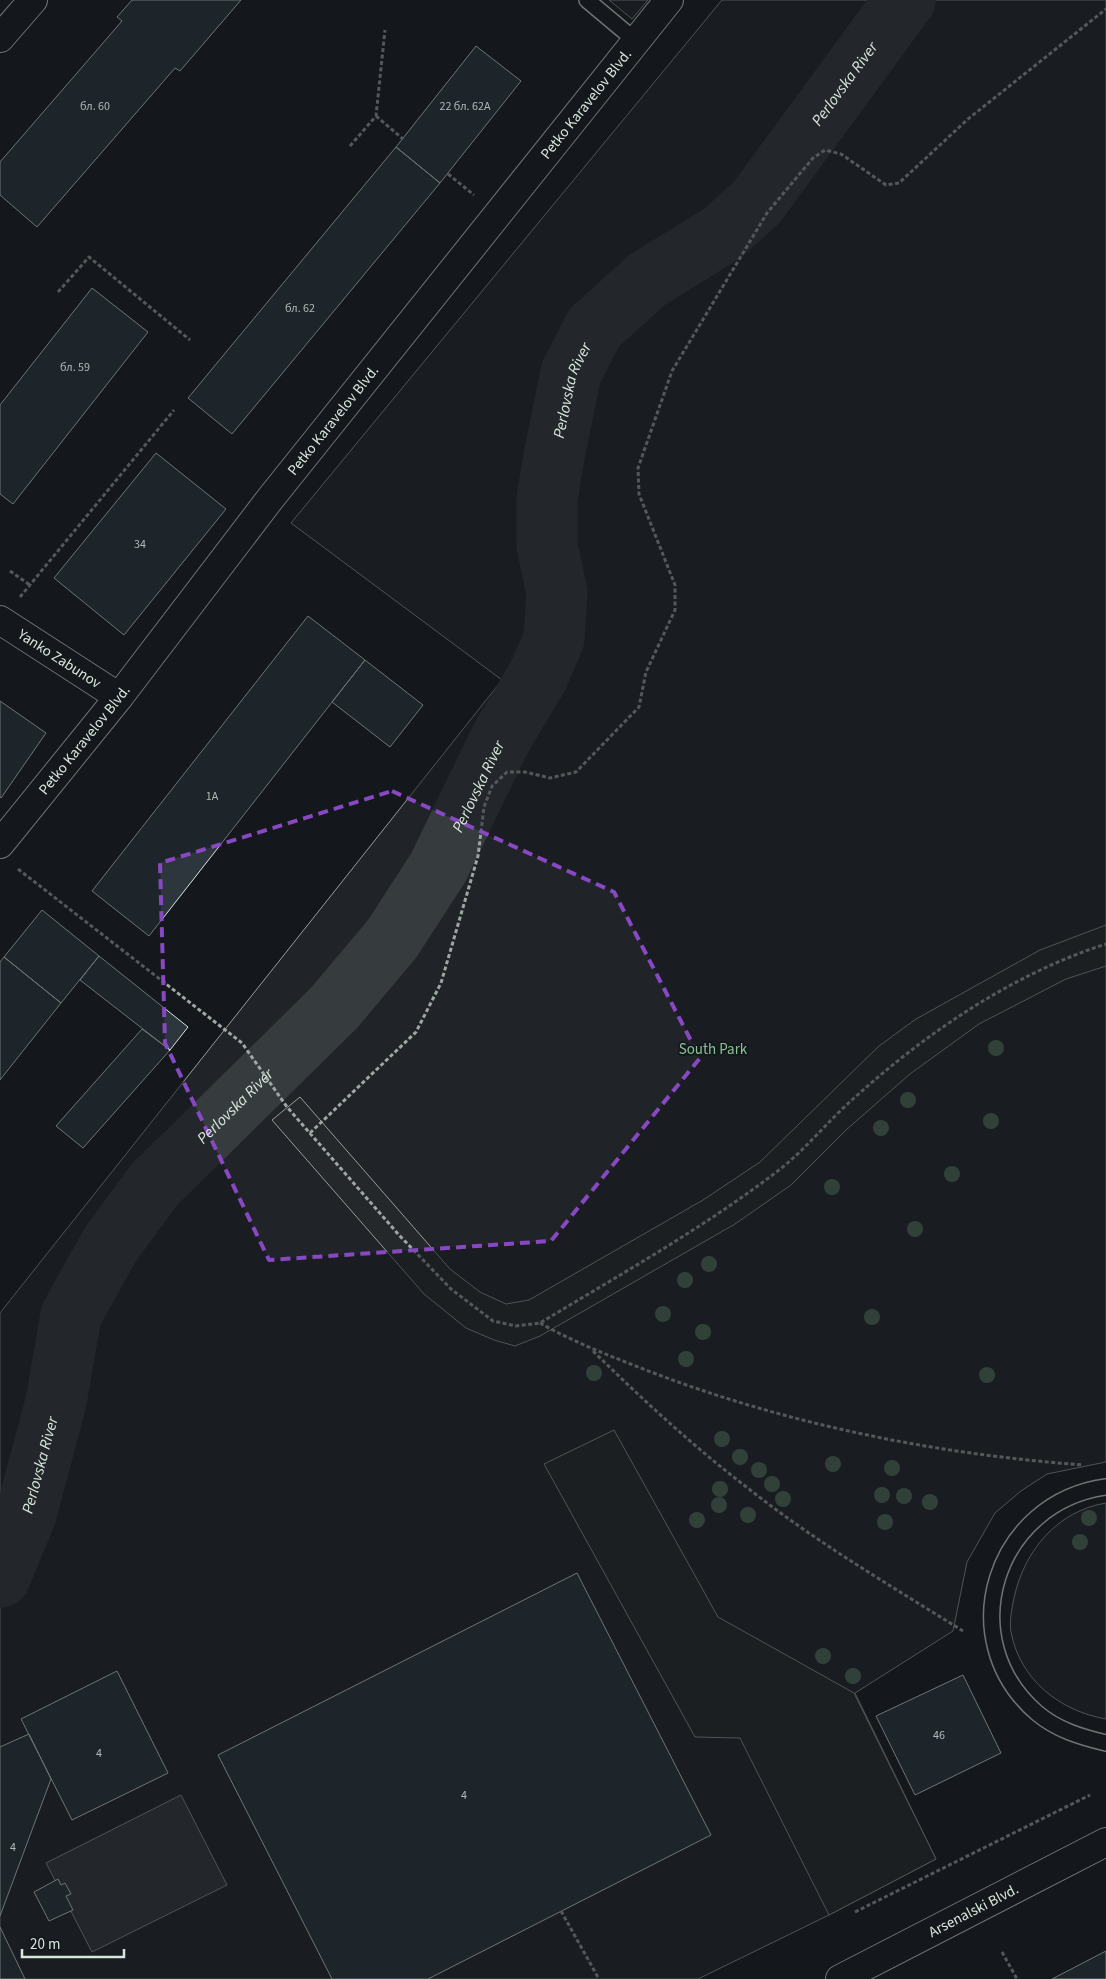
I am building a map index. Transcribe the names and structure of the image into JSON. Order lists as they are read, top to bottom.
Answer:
{
  "streets": {
    "street": ["Petko Karavelov Blvd.", "Yanko Zabunov", "Arsenalski Blvd."]
  },
  "crossings": [
    ["Petko Karavelov Blvd.", "Yanko Zabunov"]
  ],
  "water": ["Perlovska River"],
  "parks": ["South Park"],
  "house_numbers": [
    "бл. 60",
    "22 бл. 62А",
    "бл. 62",
    "бл. 59",
    "34",
    "1А",
    "46",
    "4",
    "4",
    "4"
  ],
  "scale_bar": "20 m"
}
